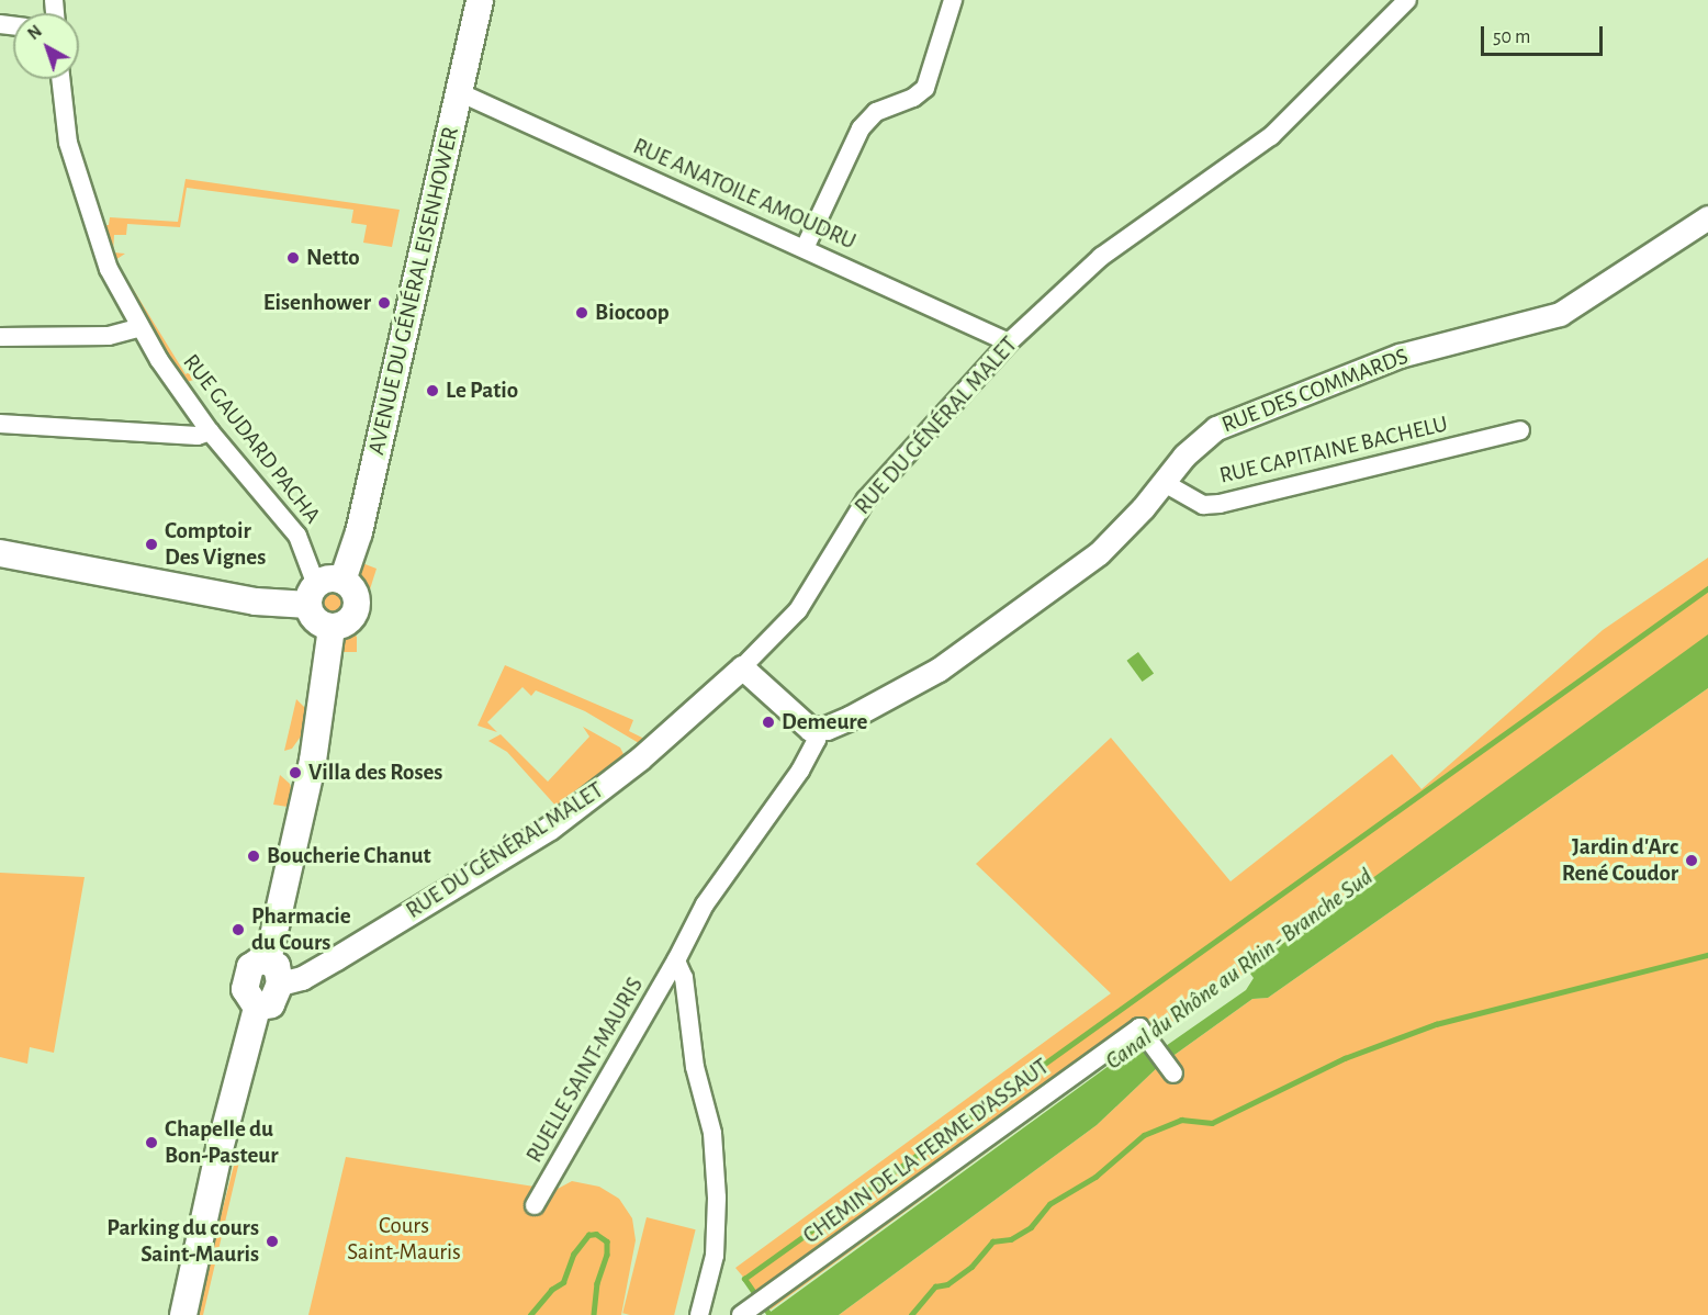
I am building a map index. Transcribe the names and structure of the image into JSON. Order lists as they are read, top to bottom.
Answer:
{
  "streets": {
    "main road": ["AVENUE DU GÉNÉRAL EISENHOWER"],
    "street": [
      "RUE ANATOILE AMOUDRU",
      "RUE DES COMMARDS",
      "RUE DU GÉNÉRAL MALET",
      "RUE GAUDARD PACHA",
      "RUE CAPITAINE BACHELU",
      "RUELLE SAINT-MAURIS",
      "CHEMIN DE LA FERME D'ASSAUT"
    ]
  },
  "crossings": [
    ["RUE ANATOILE AMOUDRU", "AVENUE DU GÉNÉRAL EISENHOWER"],
    ["RUE ANATOILE AMOUDRU", "RUE DU GÉNÉRAL MALET"],
    ["AVENUE DU GÉNÉRAL EISENHOWER", "RUE GAUDARD PACHA"],
    ["RUE DES COMMARDS", "RUE CAPITAINE BACHELU"],
    ["RUE DES COMMARDS", "RUELLE SAINT-MAURIS"]
  ],
  "water": ["Canal du Rhône au Rhin - Branche Sud"],
  "parks": ["Cours Saint-Mauris"],
  "places": [
    "Netto",
    "Eisenhower",
    "Biocoop",
    "Le Patio",
    "Comptoir Des Vignes",
    "Demeure",
    "Villa des Roses",
    "Boucherie Chanut",
    "Jardin d'Arc René Coudor",
    "Pharmacie du Cours",
    "Chapelle du Bon-Pasteur",
    "Parking du cours Saint-Mauris"
  ],
  "scale_bar": "50 m",
  "north": "top left"
}
